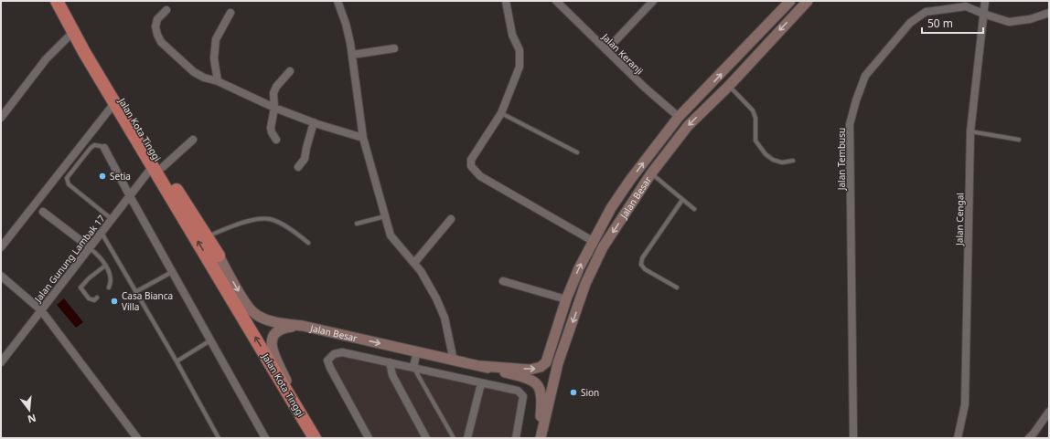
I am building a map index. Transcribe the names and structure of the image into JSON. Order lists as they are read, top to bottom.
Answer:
{
  "streets": {
    "highway": ["Jalan Kota Tinggi"],
    "main road": ["Jalan Besar"],
    "street": [
      "Jalan Keranji",
      "Jalan Tembusu",
      "Jalan Cengal",
      "Jalan Gunung Lambak 17"
    ]
  },
  "crossings": [
    ["Jalan Keranji", "Jalan Besar"],
    ["Jalan Kota Tinggi", "Jalan Besar"],
    ["Jalan Kota Tinggi", "Jalan Gunung Lambak 17"],
    ["Jalan Tembusu", "Jalan Cengal"]
  ],
  "places": ["Setia", "Casa Bianca Villa", "Sion"],
  "scale_bar": "50 m",
  "north": "bottom"
}
